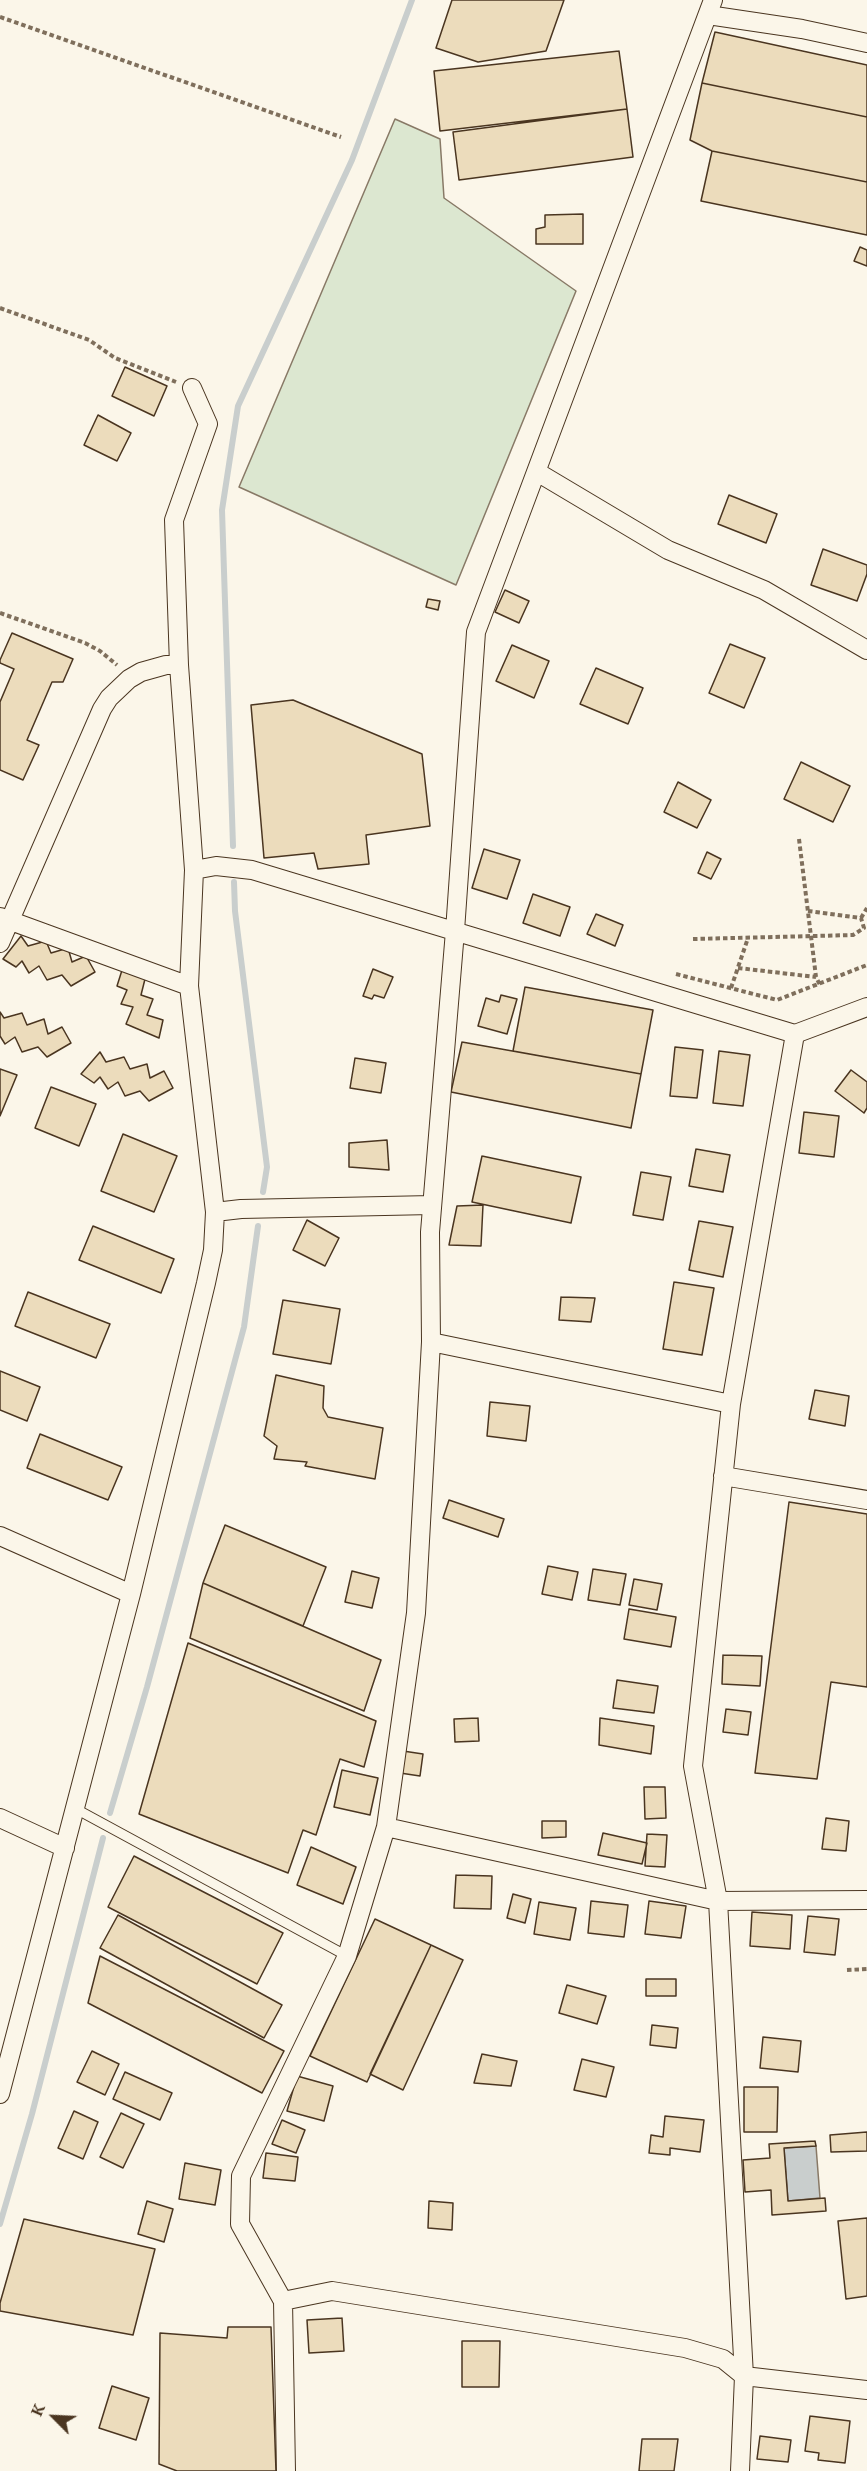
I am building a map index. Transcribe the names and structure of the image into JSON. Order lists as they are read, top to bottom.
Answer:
{
  "north": "top left"
}
